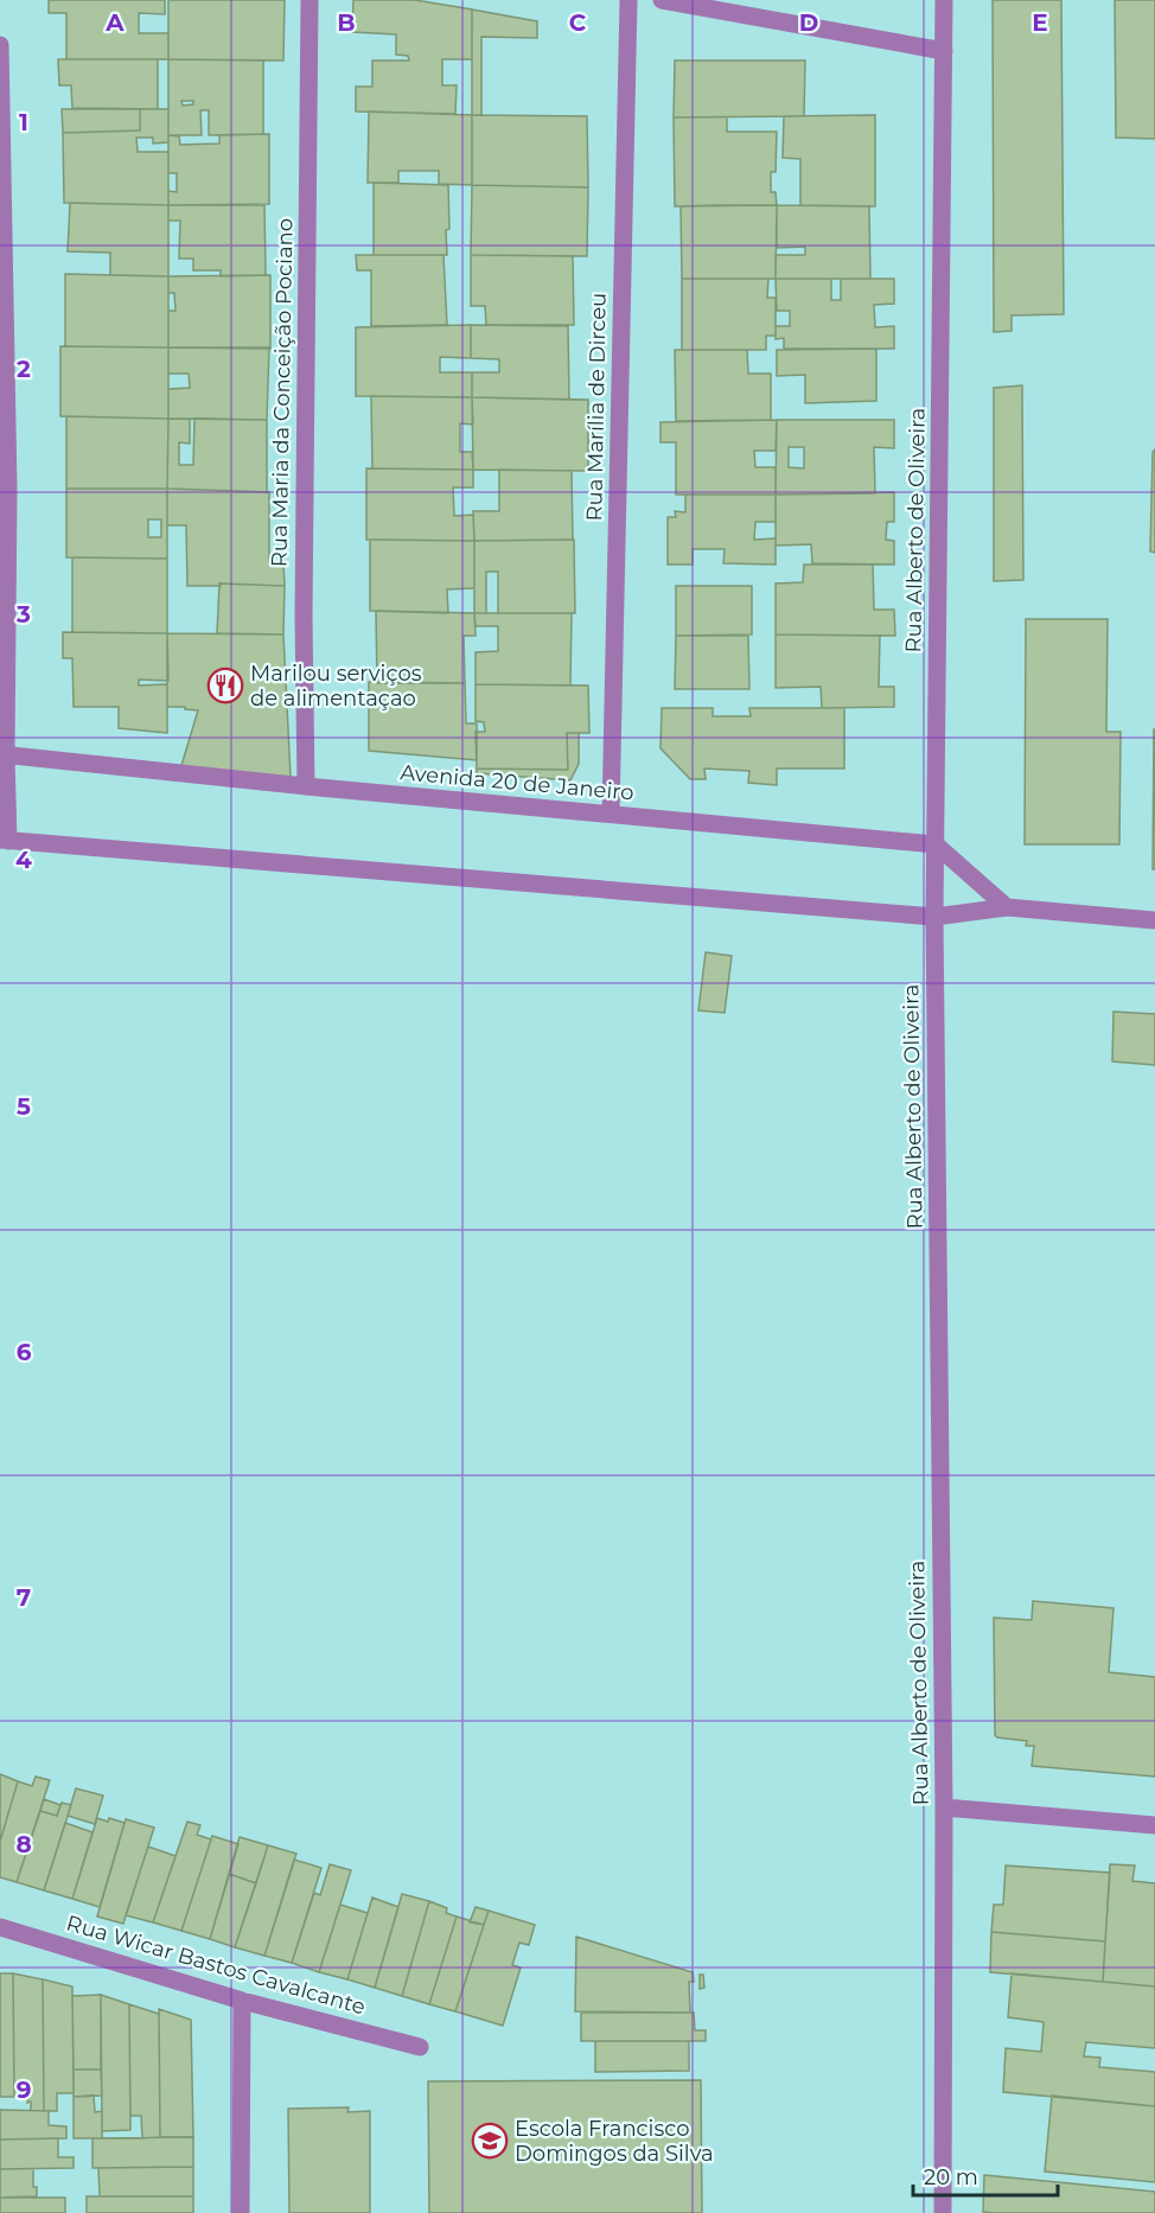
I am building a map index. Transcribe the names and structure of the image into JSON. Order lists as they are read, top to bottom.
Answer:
{
  "streets": {
    "street": [
      "Rua Maria da Conceição Pociano",
      "Rua Marília de Dirceu",
      "Rua Alberto de Oliveira",
      "Avenida 20 de Janeiro",
      "Rua Wicar Bastos Cavalcante"
    ]
  },
  "crossings": [
    ["Rua Maria da Conceição Pociano", "Avenida 20 de Janeiro"],
    ["Rua Marília de Dirceu", "Avenida 20 de Janeiro"],
    ["Rua Alberto de Oliveira", "Avenida 20 de Janeiro"]
  ],
  "places": {
    "restaurant": ["Marilou serviços de alimentaçao"],
    "school or university": ["Escola Francisco Domingos da Silva"]
  },
  "scale_bar": "20 m",
  "grid": {
    "columns": [
      "A",
      "B",
      "C",
      "D",
      "E"
    ],
    "rows": [
      "1",
      "2",
      "3",
      "4",
      "5",
      "6",
      "7",
      "8",
      "9"
    ]
  }
}
